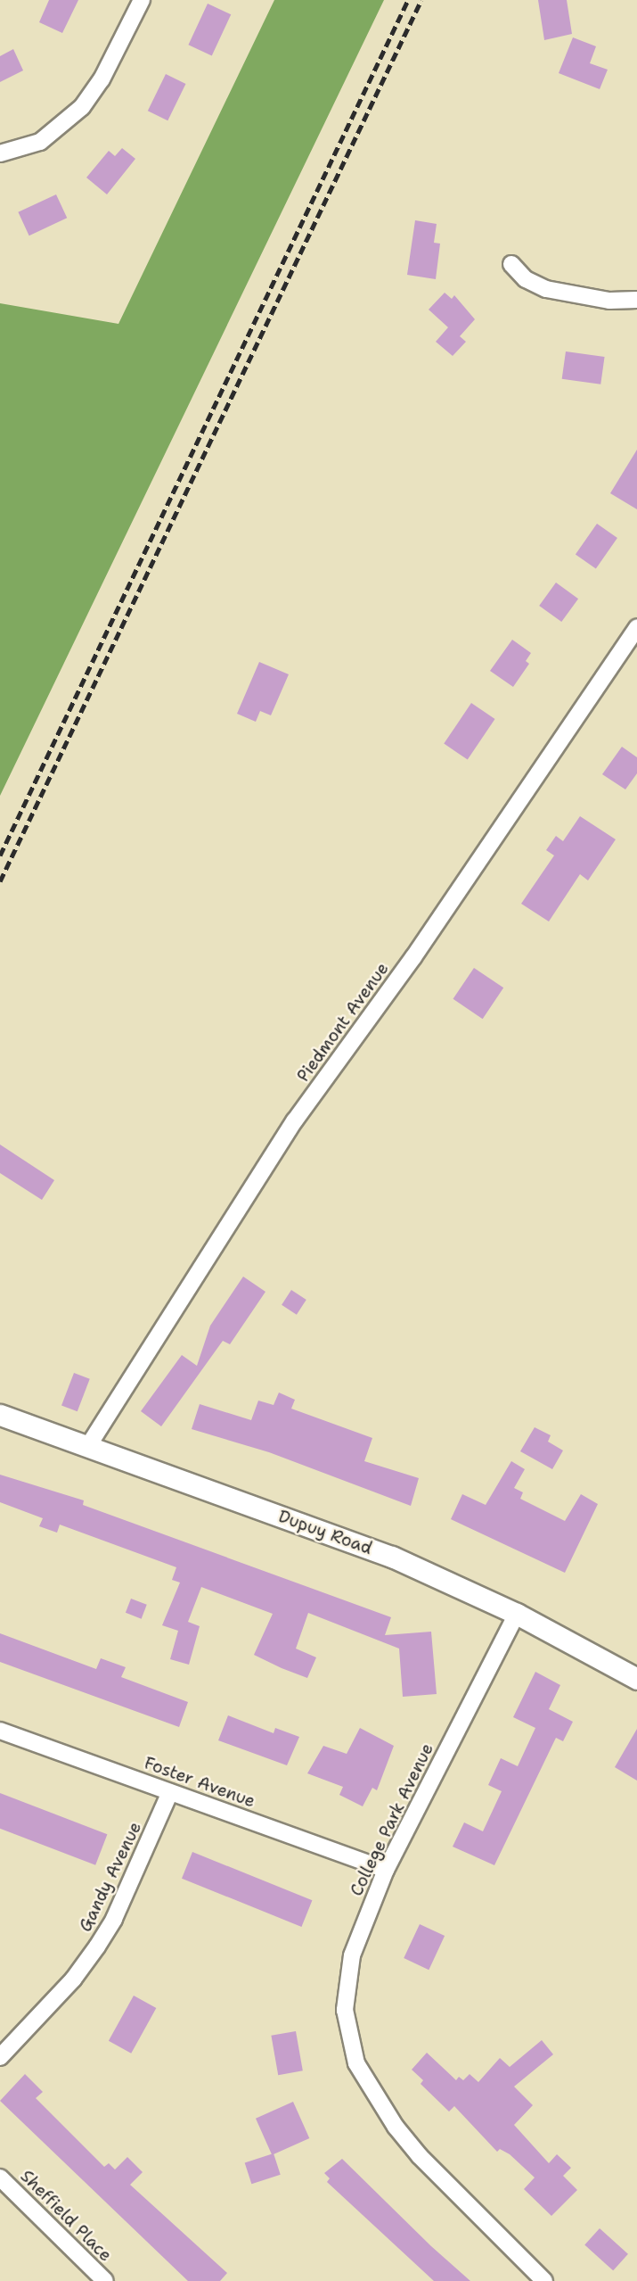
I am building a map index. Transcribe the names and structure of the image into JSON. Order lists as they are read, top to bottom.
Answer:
{
  "streets": {
    "street": [
      "Piedmont Avenue",
      "Dupuy Road",
      "Foster Avenue",
      "College Park Avenue",
      "Gandy Avenue",
      "Sheffield Place"
    ]
  },
  "crossings": [
    ["Piedmont Avenue", "Dupuy Road"],
    ["Dupuy Road", "College Park Avenue"],
    ["Foster Avenue", "College Park Avenue"],
    ["Foster Avenue", "Gandy Avenue"]
  ]
}
